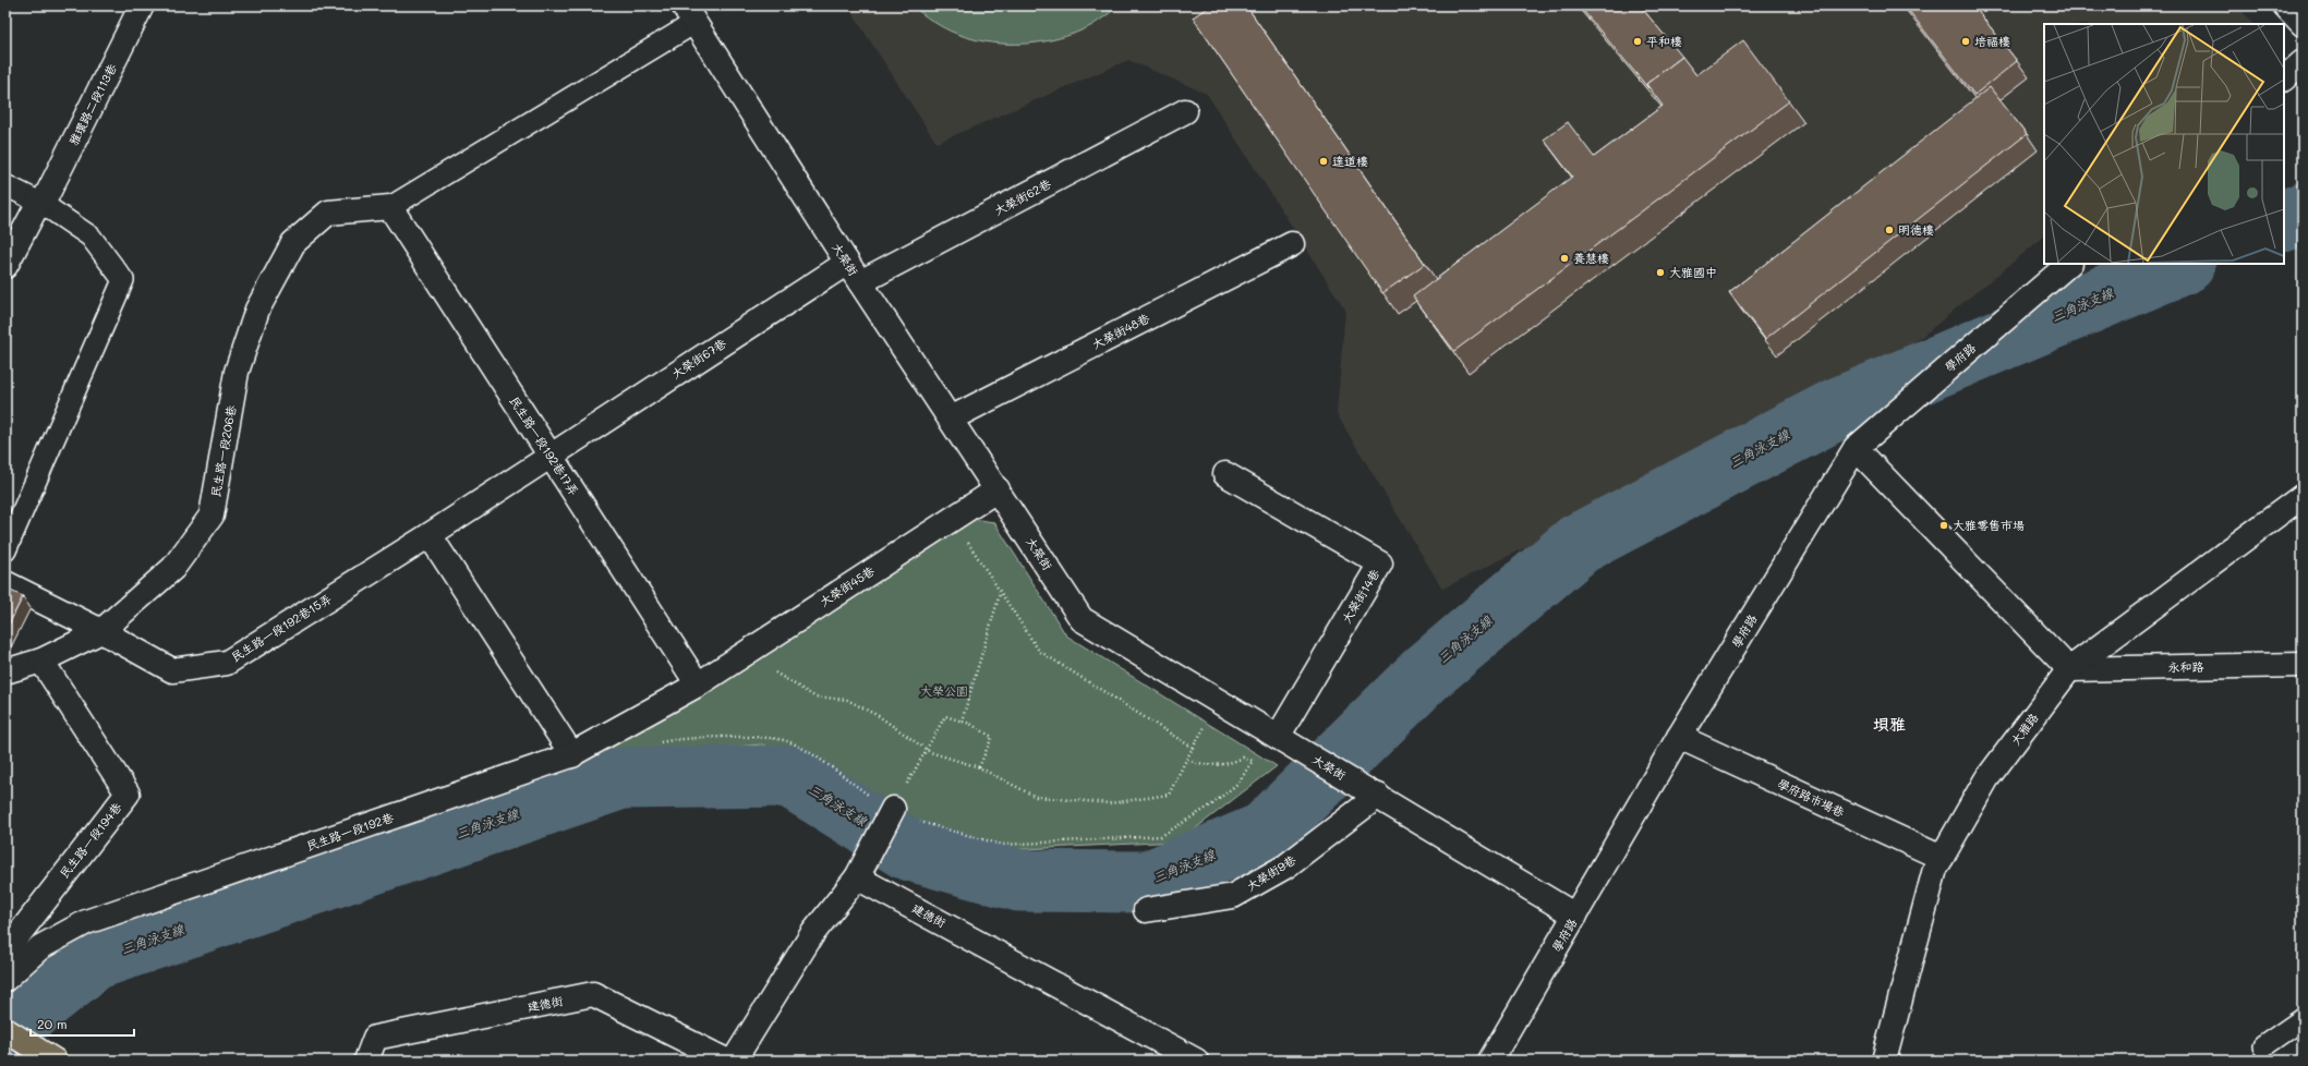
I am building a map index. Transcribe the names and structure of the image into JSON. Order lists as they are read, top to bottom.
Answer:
{
  "streets": {
    "street": [
      "雅環路二段113巷",
      "大榮街62巷",
      "大榮街",
      "大榮街48巷",
      "學府路",
      "大榮街67巷",
      "民生路一段192巷17弄",
      "民生路一段206巷",
      "大榮街45巷",
      "大榮街14巷",
      "民生路一段192巷15弄",
      "永和路",
      "大雅路",
      "學府路市場巷",
      "民生路一段192巷",
      "民生路一段194巷",
      "大榮街9巷",
      "建德街"
    ]
  },
  "crossings": [
    ["大榮街62巷", "大榮街"],
    ["大榮街62巷", "大榮街67巷"],
    ["大榮街", "大榮街48巷"],
    ["大榮街", "學府路"],
    ["大榮街", "大榮街67巷"],
    ["大榮街", "大榮街45巷"],
    ["大榮街", "大榮街14巷"],
    ["大榮街", "大榮街9巷"],
    ["學府路", "學府路市場巷"],
    ["大榮街67巷", "民生路一段192巷17弄"],
    ["大榮街67巷", "民生路一段192巷15弄"],
    ["民生路一段192巷17弄", "民生路一段206巷"],
    ["民生路一段192巷17弄", "大榮街45巷"],
    ["民生路一段192巷17弄", "民生路一段192巷15弄"],
    ["民生路一段192巷17弄", "民生路一段192巷"],
    ["民生路一段206巷", "民生路一段192巷15弄"],
    ["民生路一段206巷", "民生路一段194巷"],
    ["大榮街45巷", "民生路一段192巷"],
    ["永和路", "大雅路"],
    ["大雅路", "學府路市場巷"]
  ],
  "districts": ["垻雅"],
  "water": ["三角泳支線"],
  "parks": ["大榮公園"],
  "places": [
    "平和樓",
    "培福樓",
    "達道樓",
    "明德樓",
    "養慧樓",
    "大雅國中",
    "大雅零售市場"
  ],
  "scale_bar": "20 m"
}
